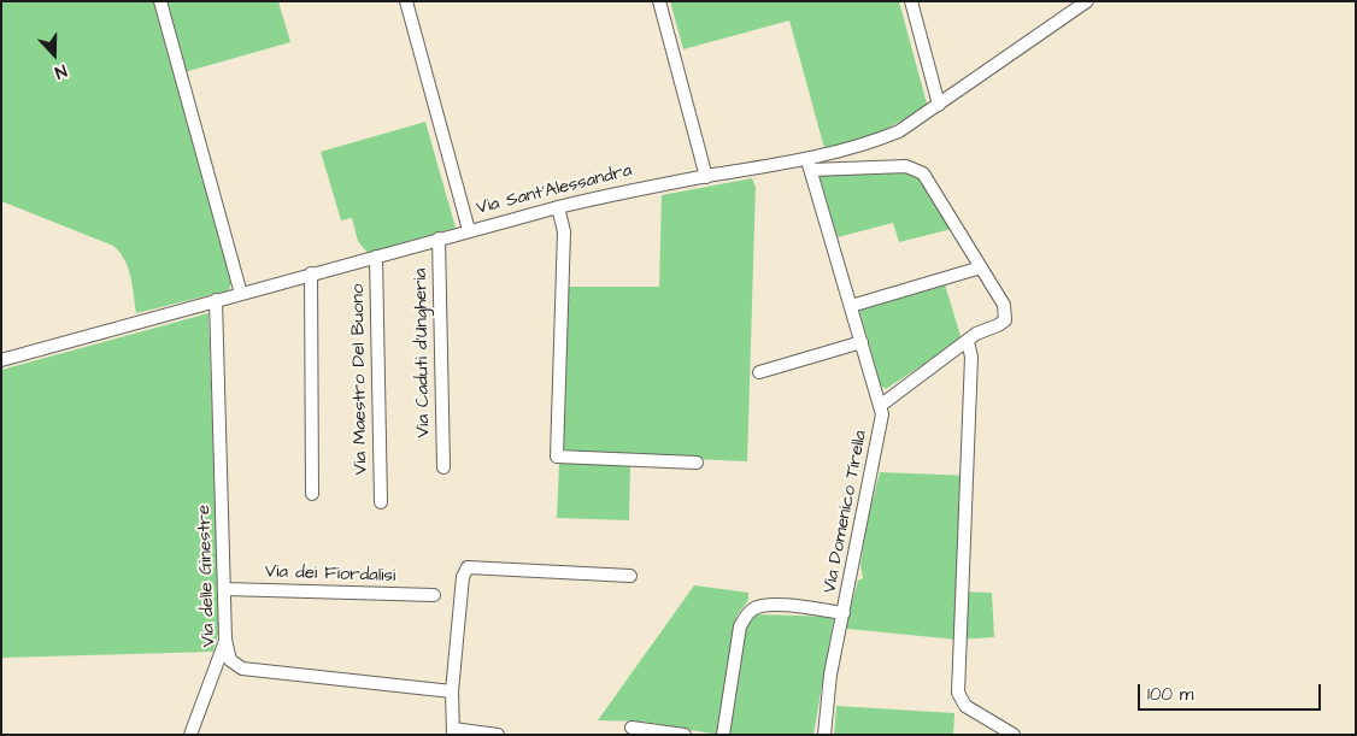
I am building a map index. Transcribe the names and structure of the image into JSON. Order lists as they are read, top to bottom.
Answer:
{
  "streets": {
    "street": [
      "Via Sant'Alessandra",
      "Via Caduti d'Ungheria",
      "Via Maestro Del Buono",
      "Via Domenico Tirella",
      "Via dei Fiordalisi",
      "Via delle Ginestre"
    ]
  },
  "crossings": [
    ["Via Sant'Alessandra", "Via Caduti d'Ungheria"],
    ["Via Sant'Alessandra", "Via Maestro Del Buono"],
    ["Via Sant'Alessandra", "Via Domenico Tirella"],
    ["Via Sant'Alessandra", "Via delle Ginestre"],
    ["Via dei Fiordalisi", "Via delle Ginestre"]
  ],
  "scale_bar": "100 m",
  "north": "bottom"
}
